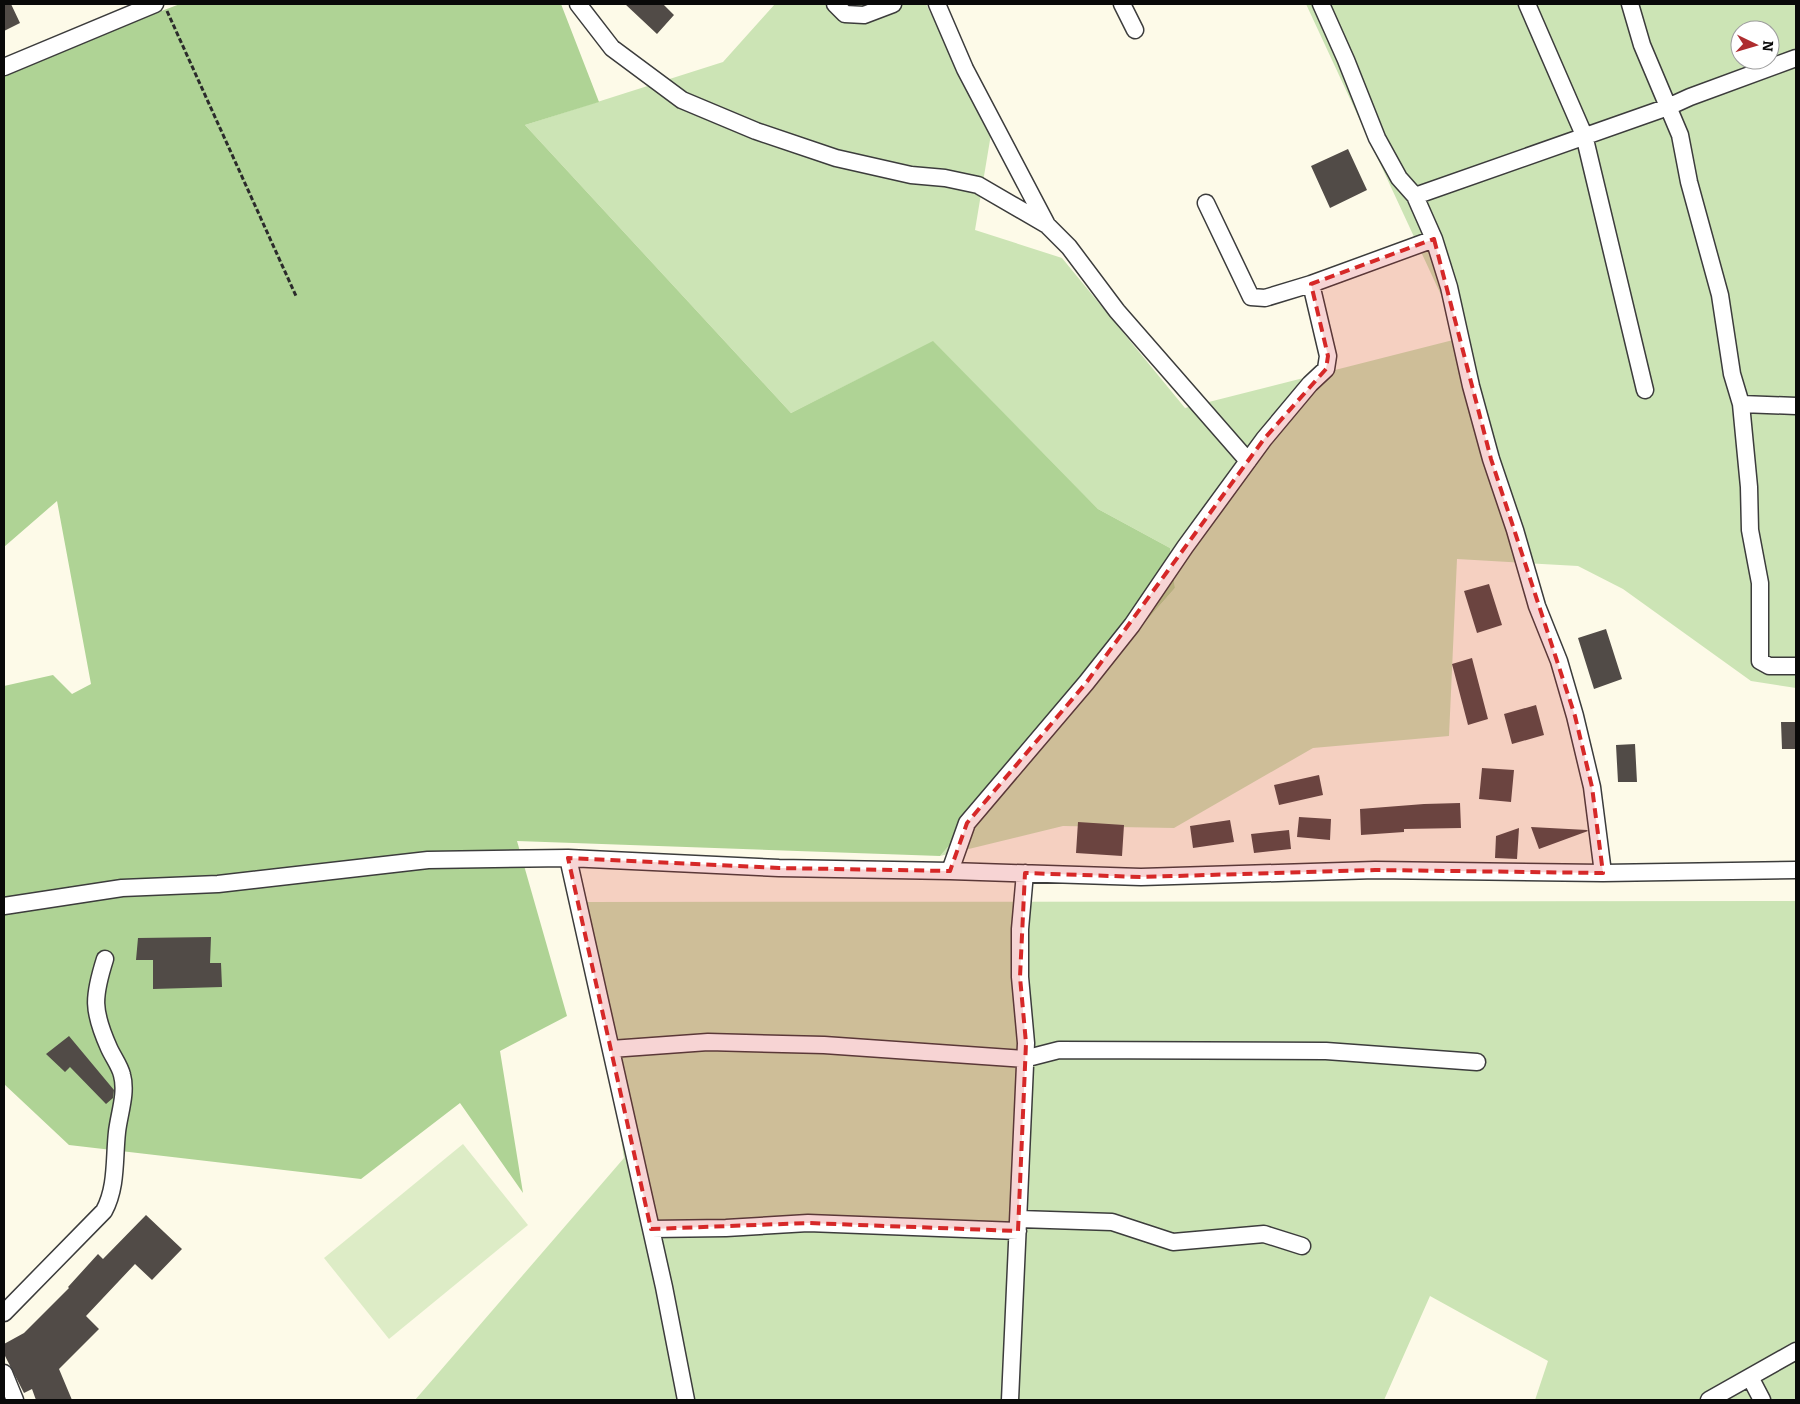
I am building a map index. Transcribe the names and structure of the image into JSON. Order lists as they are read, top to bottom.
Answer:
{
  "north": "right"
}
